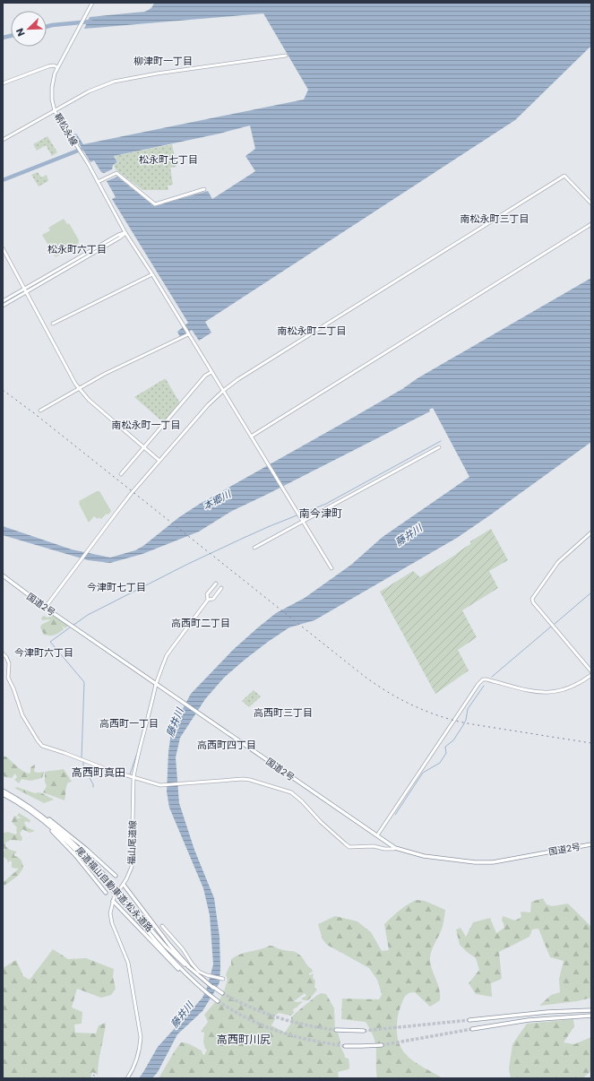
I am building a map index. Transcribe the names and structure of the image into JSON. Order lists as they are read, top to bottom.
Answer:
{
  "streets": {
    "highway": ["国道2号", "尾道福山自動車道;松永道路"],
    "street": ["鞆松永線", "福山尾道線"]
  },
  "crossings": [
    ["国道2号", "福山尾道線"]
  ],
  "districts": [
    "柳津町一丁目",
    "松永町七丁目",
    "南松永町三丁目",
    "松永町六丁目",
    "南松永町二丁目",
    "南松永町一丁目",
    "南今津町",
    "今津町七丁目",
    "高西町二丁目",
    "今津町六丁目",
    "高西町三丁目",
    "高西町一丁目",
    "高西町四丁目",
    "高西町真田",
    "高西町川尻"
  ],
  "water": ["本郷川", "藤井川"],
  "north": "bottom left"
}
